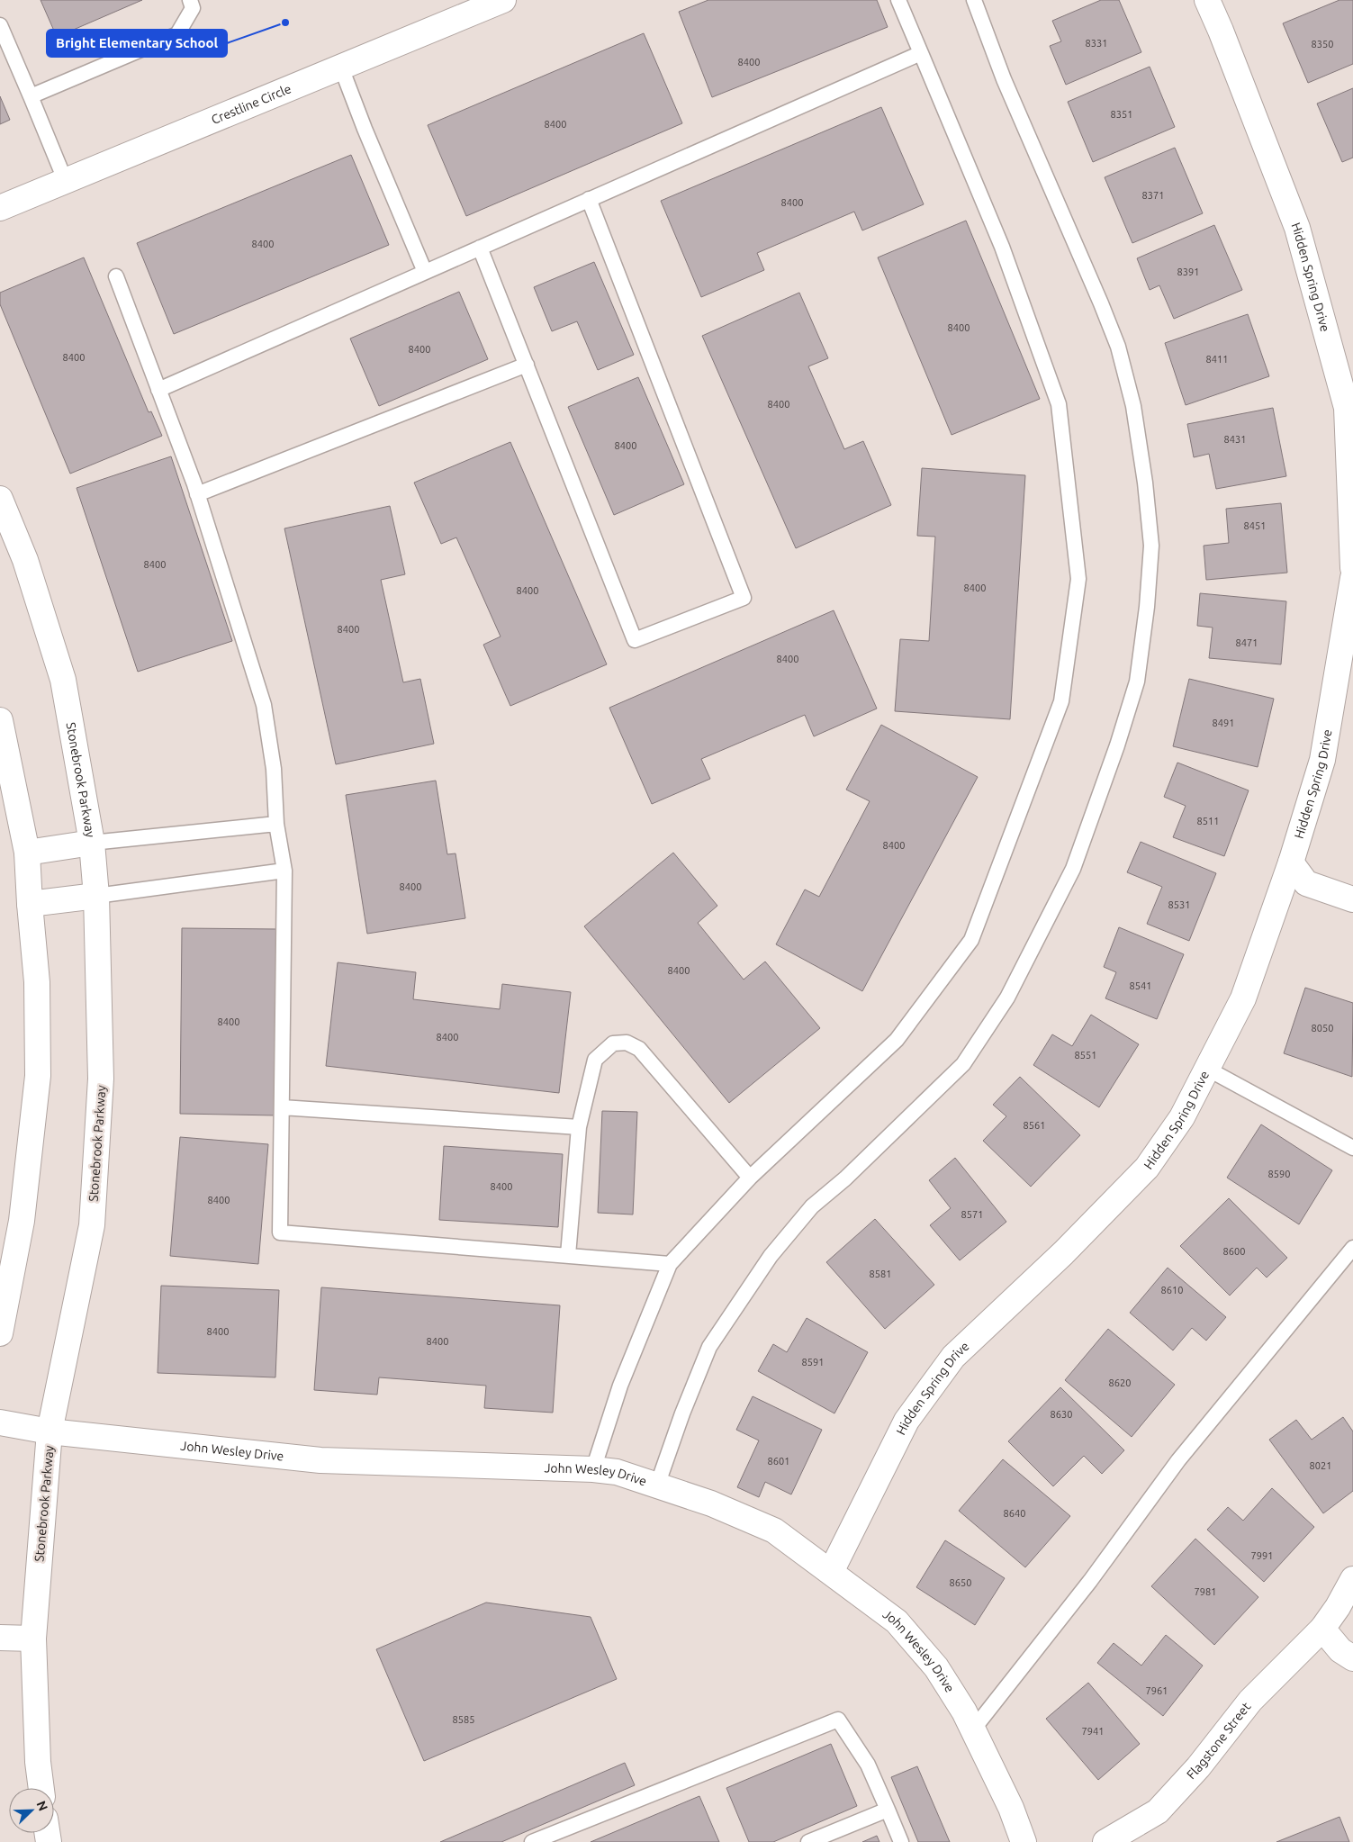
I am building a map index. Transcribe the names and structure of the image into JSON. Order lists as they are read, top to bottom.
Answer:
{
  "streets": {
    "street": [
      "Crestline Circle",
      "Hidden Spring Drive",
      "Stonebrook Parkway",
      "John Wesley Drive",
      "Flagstone Street"
    ]
  },
  "crossings": [
    ["Hidden Spring Drive", "John Wesley Drive"],
    ["Stonebrook Parkway", "John Wesley Drive"]
  ],
  "places": ["Bright Elementary School"],
  "house_numbers": [
    "8331",
    "8350",
    "8400",
    "8351",
    "8400",
    "8371",
    "8400",
    "8400",
    "8391",
    "8400",
    "8400",
    "8400",
    "8411",
    "8400",
    "8431",
    "8400",
    "8451",
    "8400",
    "8400",
    "8400",
    "8400",
    "8471",
    "8400",
    "8491",
    "8511",
    "8400",
    "8400",
    "8531",
    "8400",
    "8541",
    "8400",
    "8050",
    "8400",
    "8551",
    "8561",
    "8590",
    "8400",
    "8400",
    "8571",
    "8600",
    "8581",
    "8610",
    "8400",
    "8400",
    "8591",
    "8620",
    "8630",
    "8601",
    "8021",
    "8640",
    "7991",
    "8650",
    "7981",
    "7961",
    "8585",
    "7941"
  ],
  "north": "top right"
}
